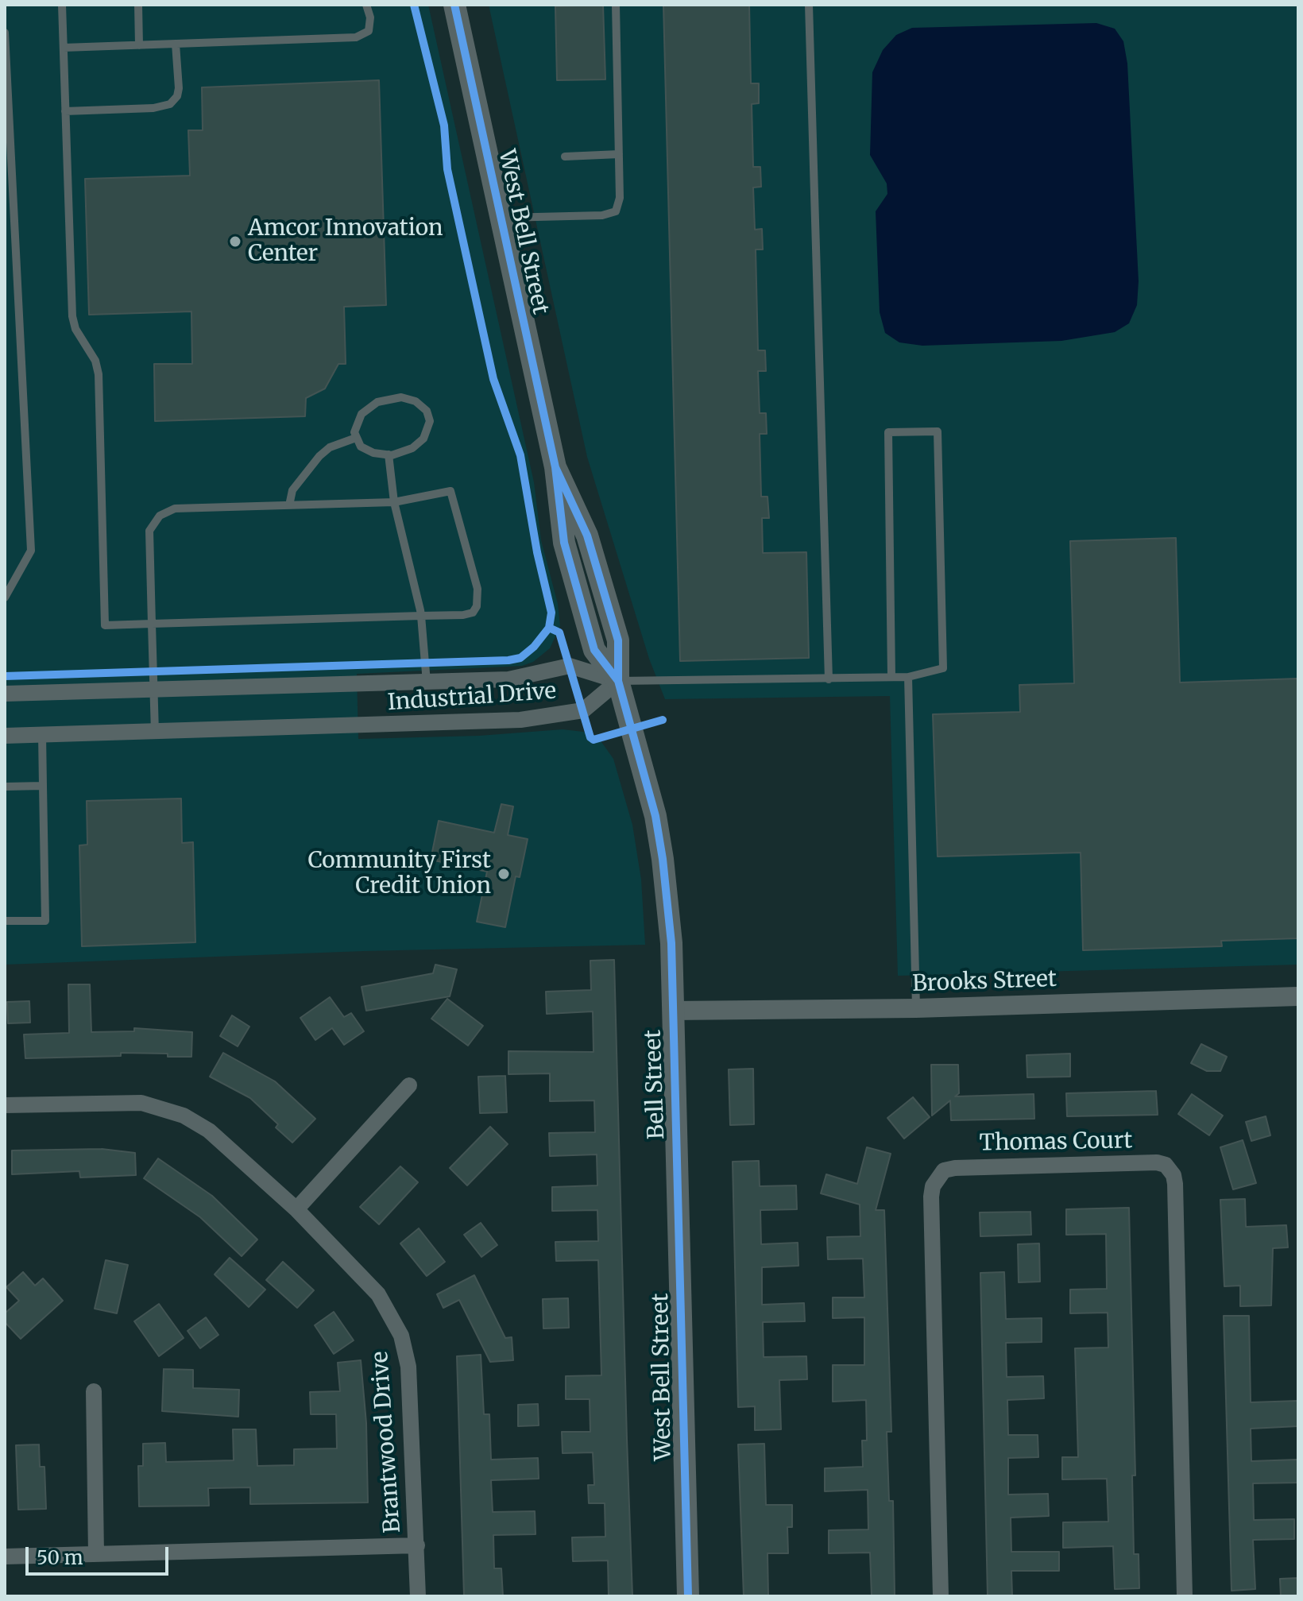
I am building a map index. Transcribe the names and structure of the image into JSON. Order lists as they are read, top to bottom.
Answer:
{
  "streets": {
    "main road": ["West Bell Street", "Bell Street"],
    "street": [
      "Industrial Drive",
      "Brooks Street",
      "Thomas Court",
      "Brantwood Drive"
    ]
  },
  "crossings": [
    ["West Bell Street", "Industrial Drive"],
    ["West Bell Street", "Brooks Street"],
    ["West Bell Street", "Bell Street"],
    ["Brooks Street", "Bell Street"]
  ],
  "places": ["Amcor Innovation Center", "Community First Credit Union"],
  "scale_bar": "50 m"
}
